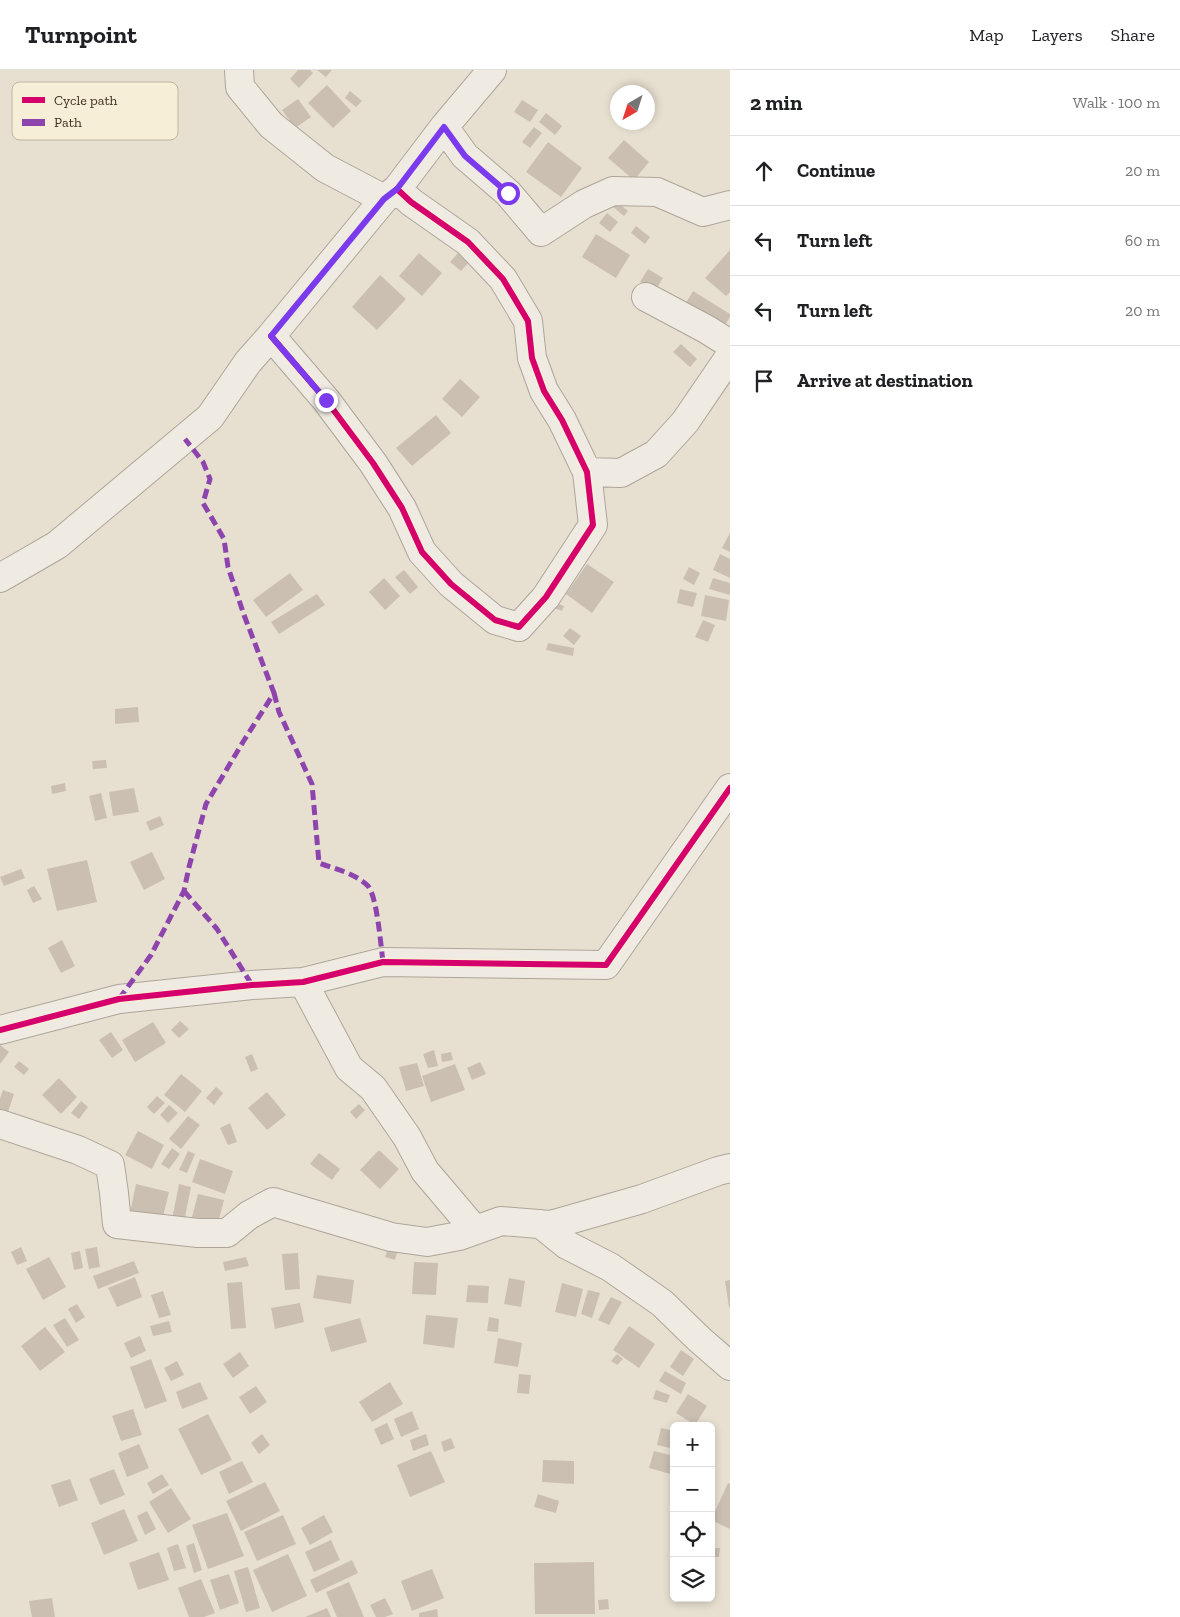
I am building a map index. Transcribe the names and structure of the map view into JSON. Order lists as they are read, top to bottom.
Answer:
{
  "legend": ["Cycle path", "Path"],
  "north": "bottom left",
  "page": {
    "header": "Turnpoint",
    "nav": ["Map", "Layers", "Share"],
    "heading": ["2 min", "Walk · 100 m"],
    "list": [
      ["Continue", "20 m"],
      ["Turn left", "60 m"],
      ["Turn left", "20 m"],
      "Arrive at destination"
    ],
    "map_buttons": ["+", "−"]
  }
}
